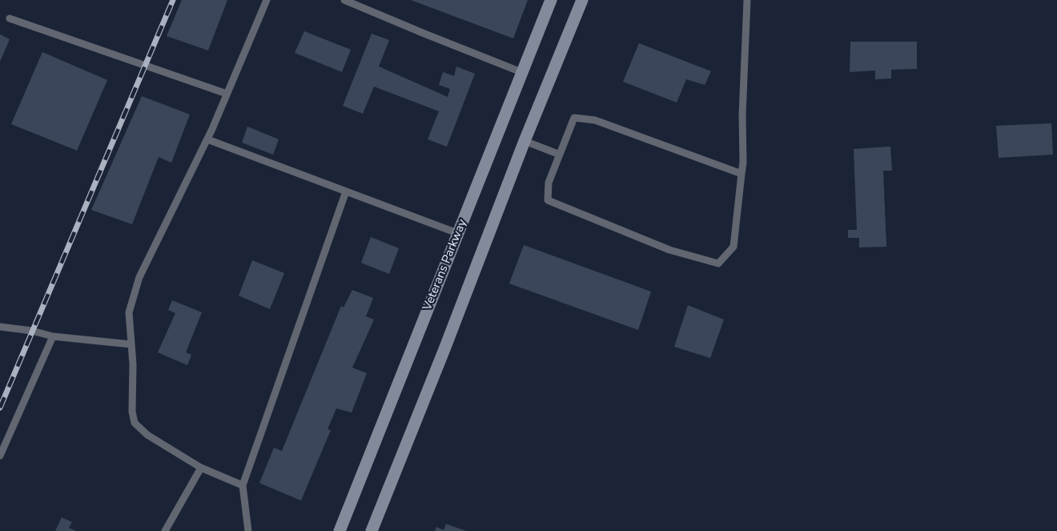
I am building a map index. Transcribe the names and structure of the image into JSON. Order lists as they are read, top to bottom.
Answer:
{
  "streets": {
    "main road": ["Veterans Parkway"]
  }
}
